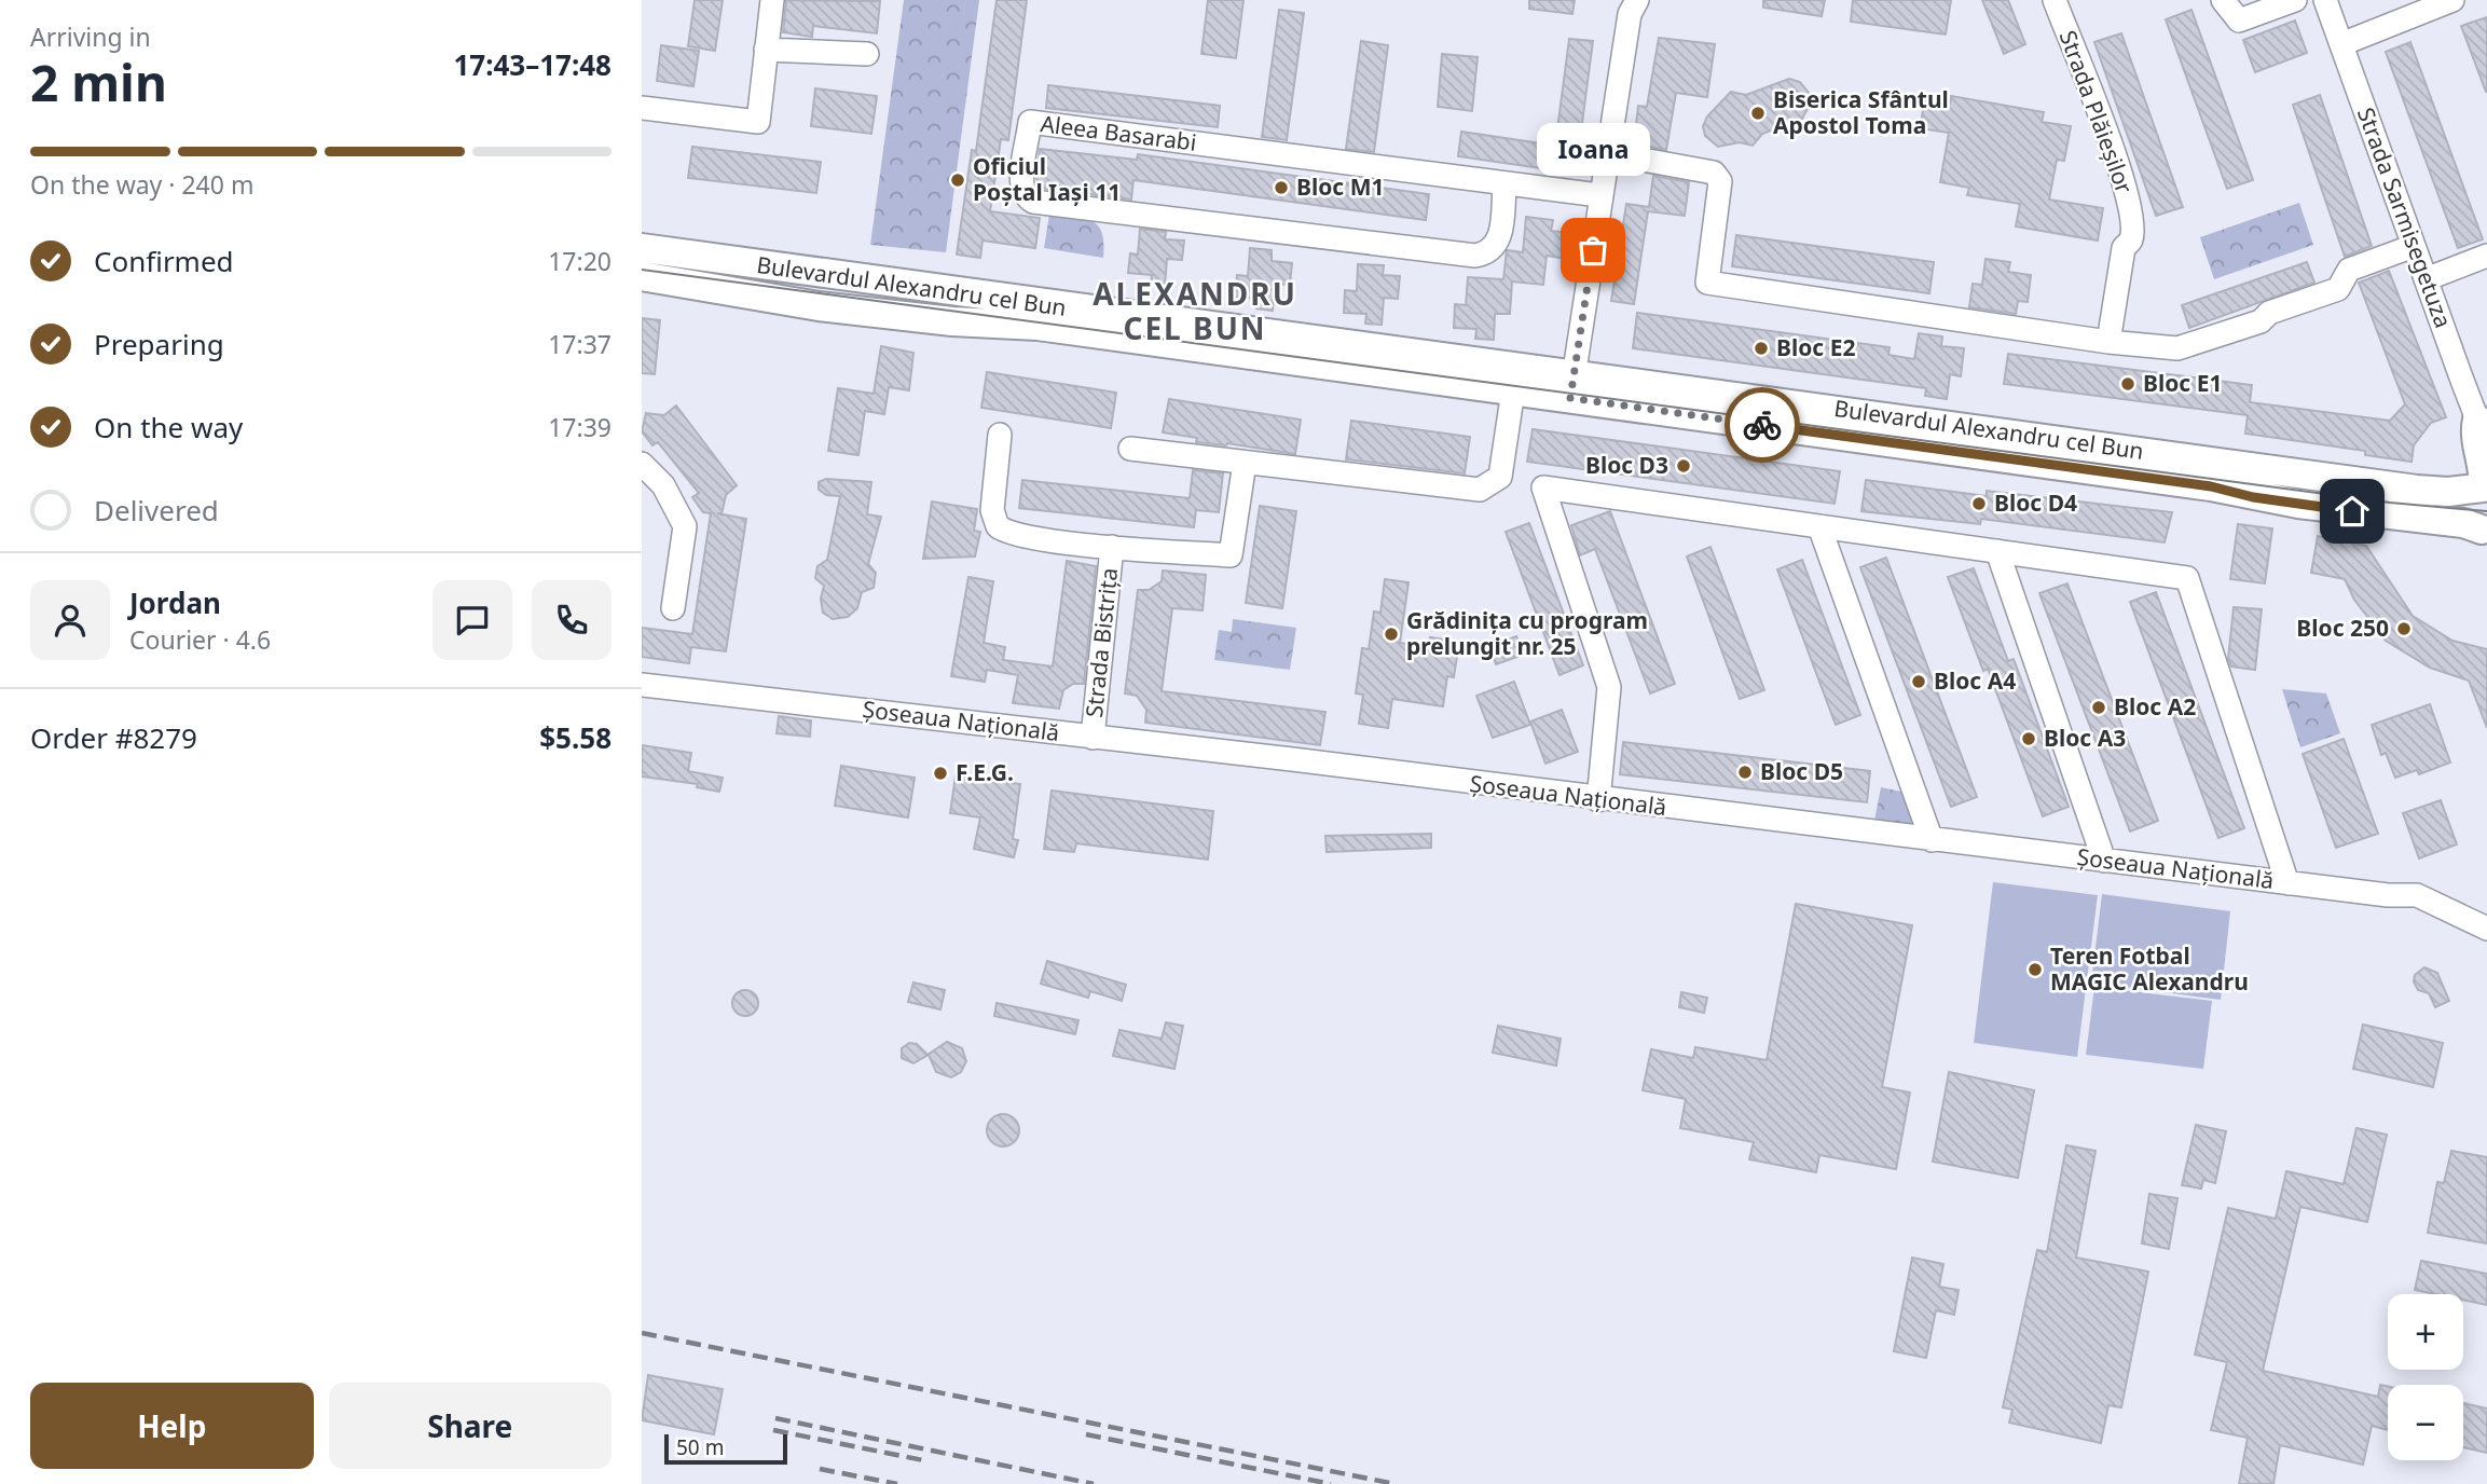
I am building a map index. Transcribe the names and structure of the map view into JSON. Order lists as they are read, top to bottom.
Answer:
{
  "streets": {
    "main road": ["Bulevardul Alexandru cel Bun"],
    "street": [
      "Strada Plăieșilor",
      "Aleea Basarabi",
      "Strada Sarmisegetuza",
      "Strada Bistrița",
      "Șoseaua Națională"
    ]
  },
  "crossings": [
    ["Strada Bistrița", "Șoseaua Națională"]
  ],
  "districts": ["ALEXANDRU CEL BUN"],
  "places": [
    "Biserica Sfântul Apostol Toma",
    "Oficiul Poștal Iași 11",
    "Bloc M1",
    "Ioana",
    "Bloc E2",
    "Bloc E1",
    "Bloc D3",
    "Bloc D4",
    "Bloc 250",
    "Grădinița cu program prelungit nr. 25",
    "Bloc A4",
    "Bloc A2",
    "Bloc A3",
    "Bloc D5",
    "F.E.G.",
    "Teren Fotbal MAGIC Alexandru"
  ],
  "scale_bar": "50 m",
  "page": {
    "heading": ["2 min", "Arriving in", "17:43–17:48"],
    "panel": [
      "Jordan",
      "Courier · 4.6",
      "Order #8279",
      "$5.58"
    ],
    "bubble": "Ioana",
    "bar": "On the way · 240 m",
    "list": [
      ["Confirmed", "17:20"],
      ["Preparing", "17:37"],
      ["On the way", "17:39"],
      "Delivered"
    ],
    "map_buttons": ["+", "−"],
    "buttons": ["Help", "Share"],
    "scale": "50 m"
  }
}
